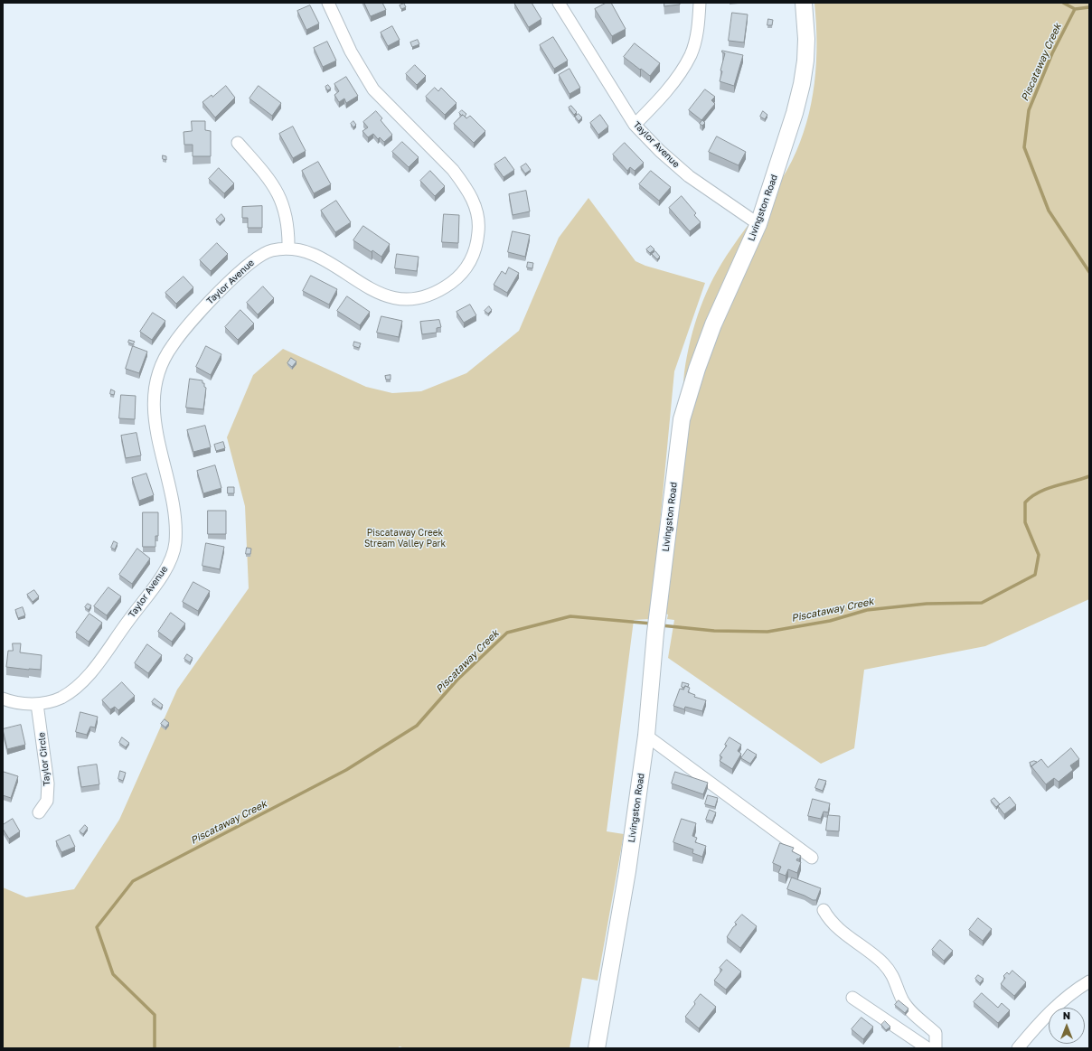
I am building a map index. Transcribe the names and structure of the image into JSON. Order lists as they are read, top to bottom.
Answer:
{
  "streets": {
    "main road": ["Livingston Road"],
    "street": ["Taylor Avenue", "Taylor Circle"]
  },
  "crossings": [
    ["Taylor Avenue", "Livingston Road"],
    ["Taylor Avenue", "Taylor Circle"]
  ],
  "water": ["Piscataway Creek"],
  "parks": ["Piscataway Creek Stream Valley Park"],
  "north": "top"
}
